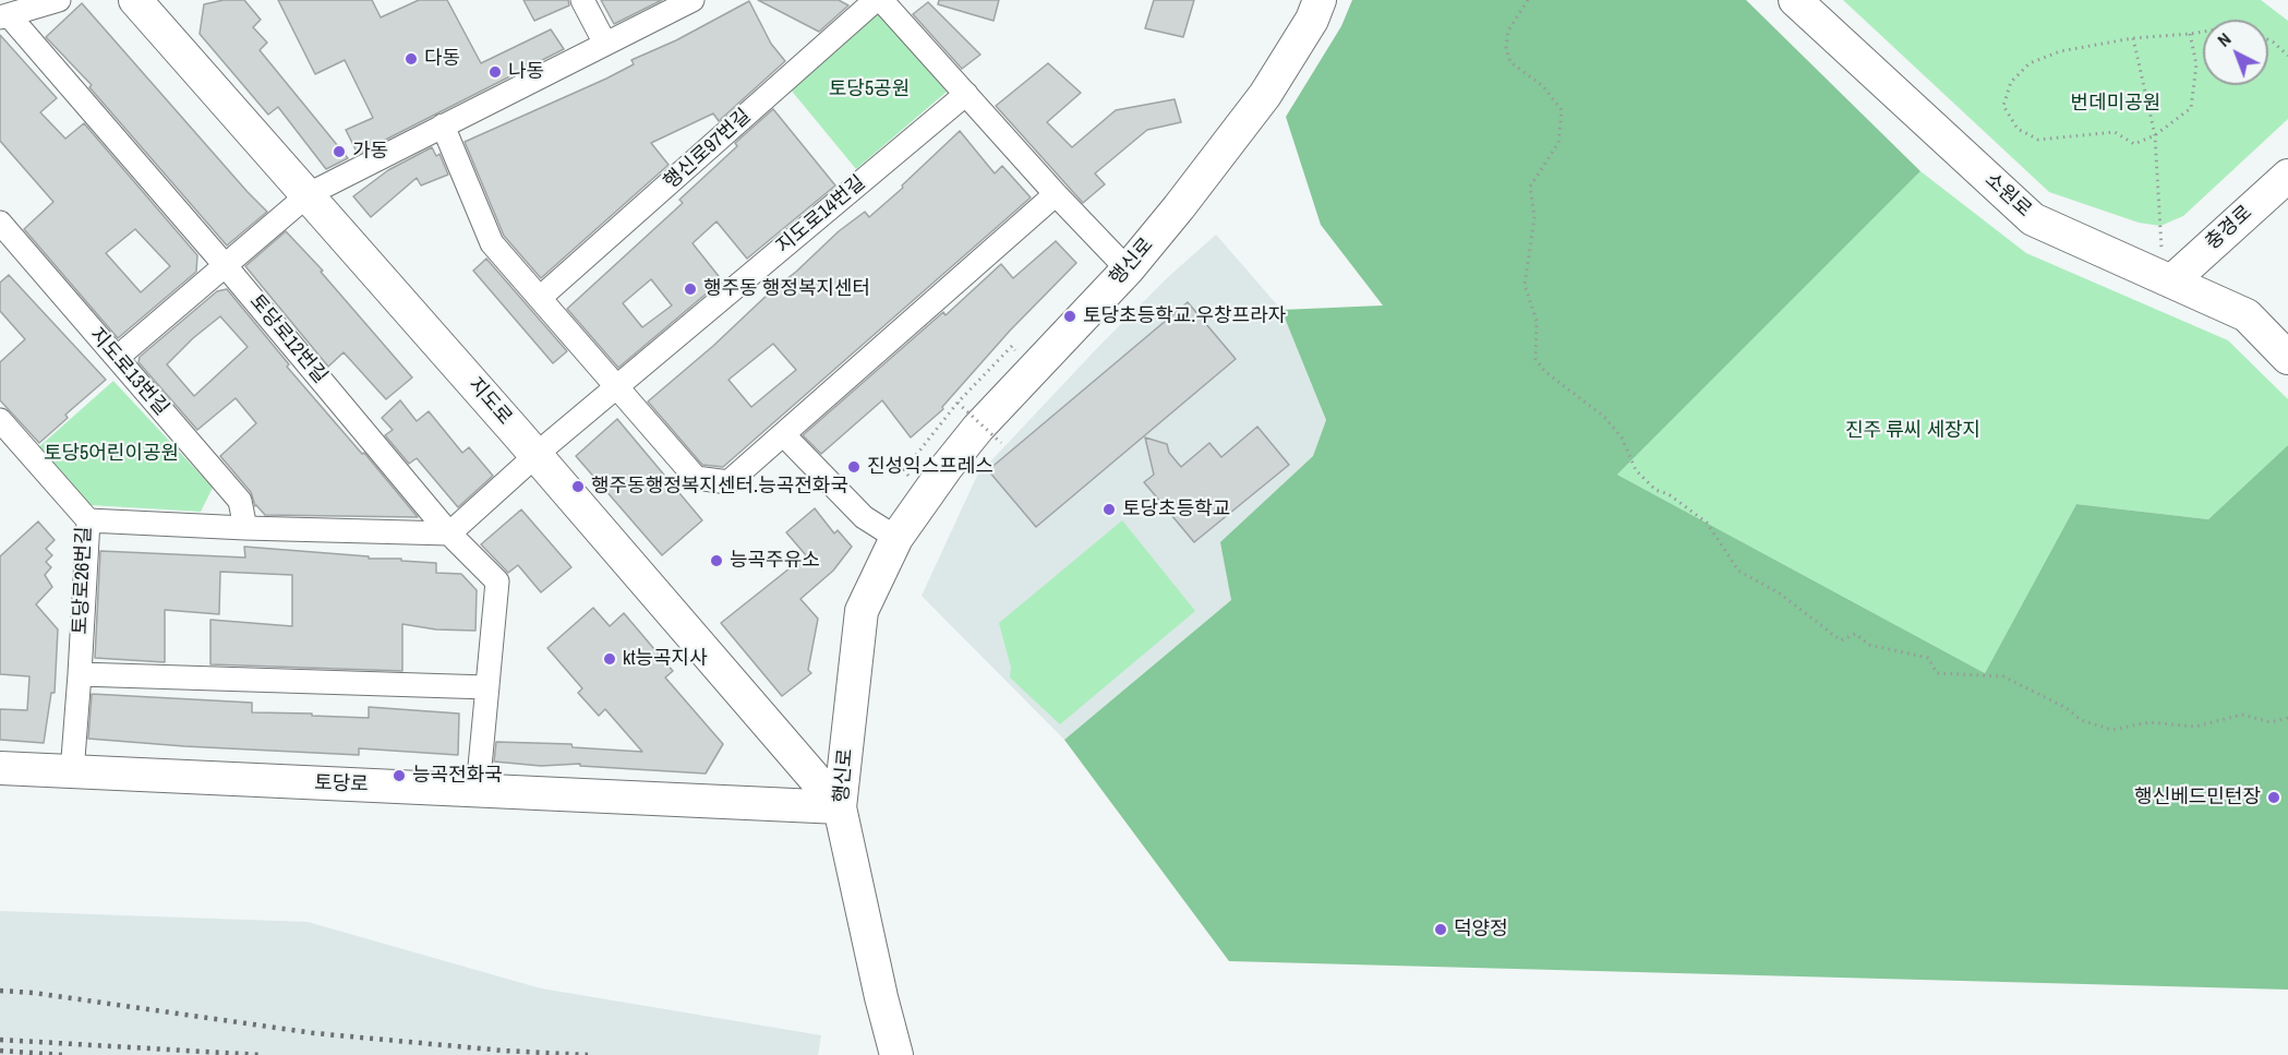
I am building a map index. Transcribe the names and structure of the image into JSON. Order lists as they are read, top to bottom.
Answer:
{
  "streets": {
    "main road": [
      "소원로",
      "충경로",
      "행신로",
      "지도로",
      "토당로"
    ],
    "street": [
      "행신로97번길",
      "지도로14번길",
      "토당로12번길",
      "지도로13번길",
      "토당로26번길"
    ]
  },
  "crossings": [
    ["소원로", "충경로"],
    ["지도로14번길", "지도로"],
    ["행신로", "지도로"],
    ["행신로", "토당로"],
    ["토당로12번길", "토당로"],
    ["지도로", "토당로"],
    ["토당로26번길", "토당로"]
  ],
  "parks": [
    "토당5공원",
    "번데미공원",
    "진주 류씨 세장지",
    "토당5어린이공원"
  ],
  "places": [
    "다동",
    "나동",
    "가동",
    "행주동 행정복지센터",
    "토당초등학교.우창프라자",
    "진성익스프레스",
    "행주동행정복지센터.능곡전화국",
    "토당초등학교",
    "능곡주유소",
    "kt능곡지사",
    "능곡전화국",
    "행신베드민턴장",
    "덕양정"
  ],
  "north": "top left"
}
